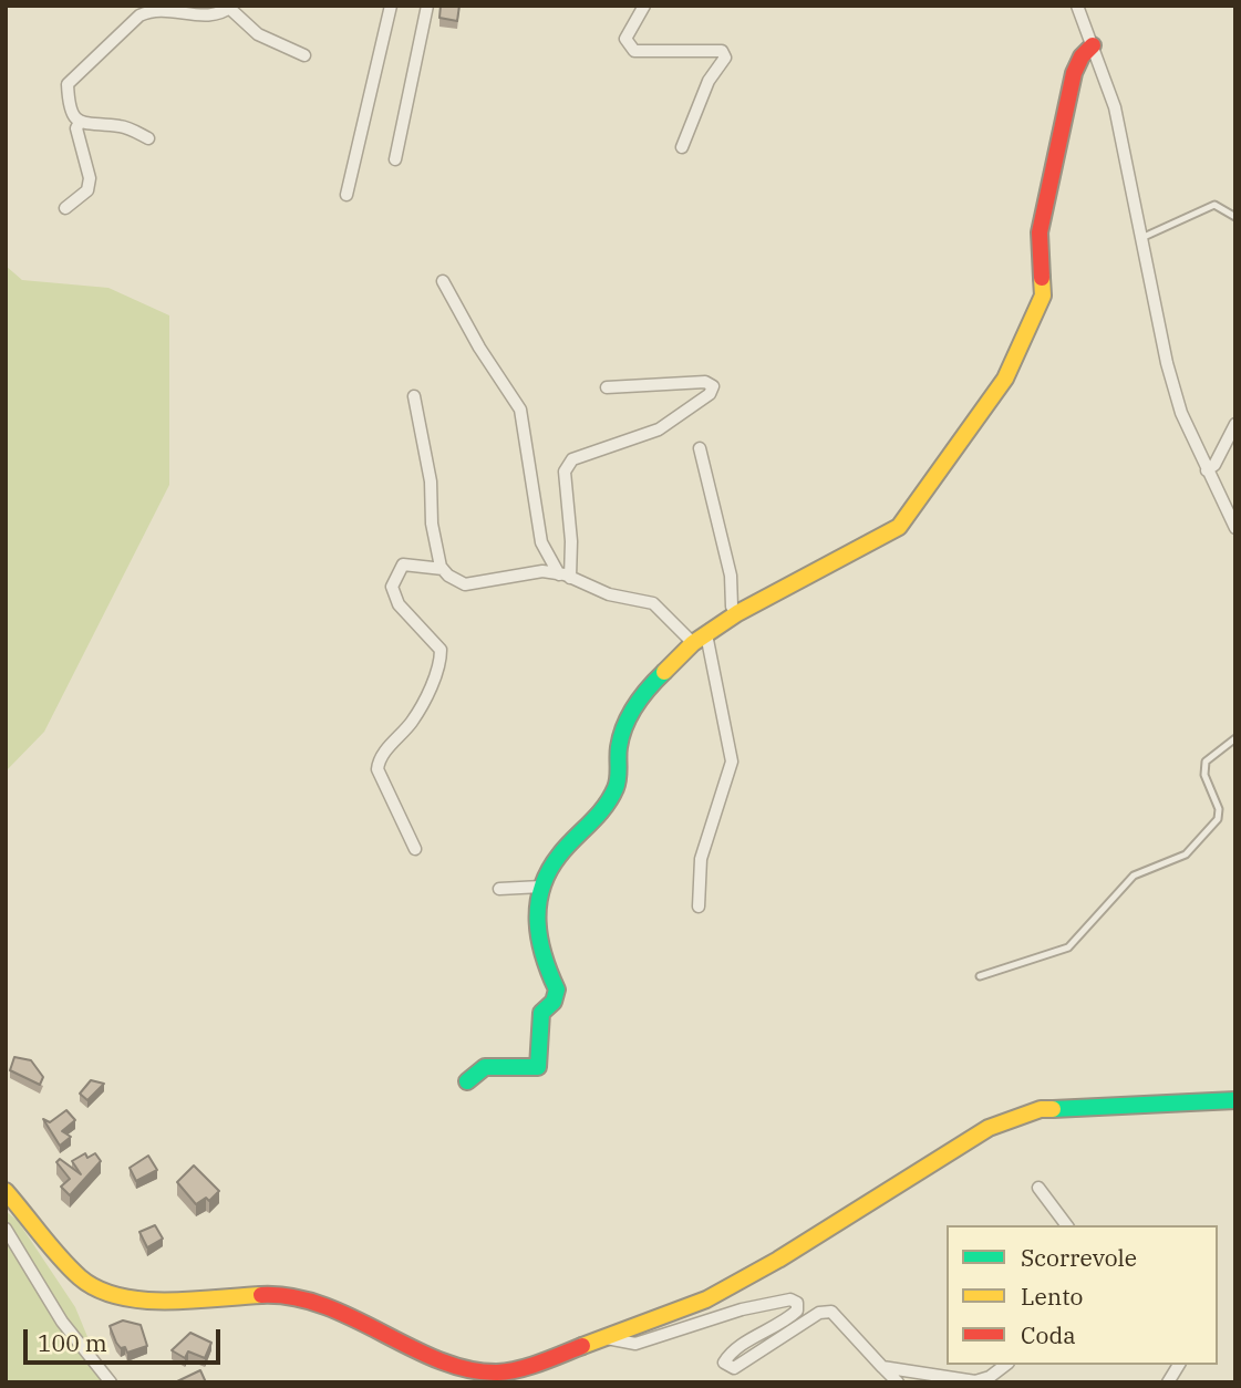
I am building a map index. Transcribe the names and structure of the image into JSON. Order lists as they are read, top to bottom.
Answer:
{
  "legend": ["Scorrevole", "Lento", "Coda"],
  "scale_bar": "100 m"
}
